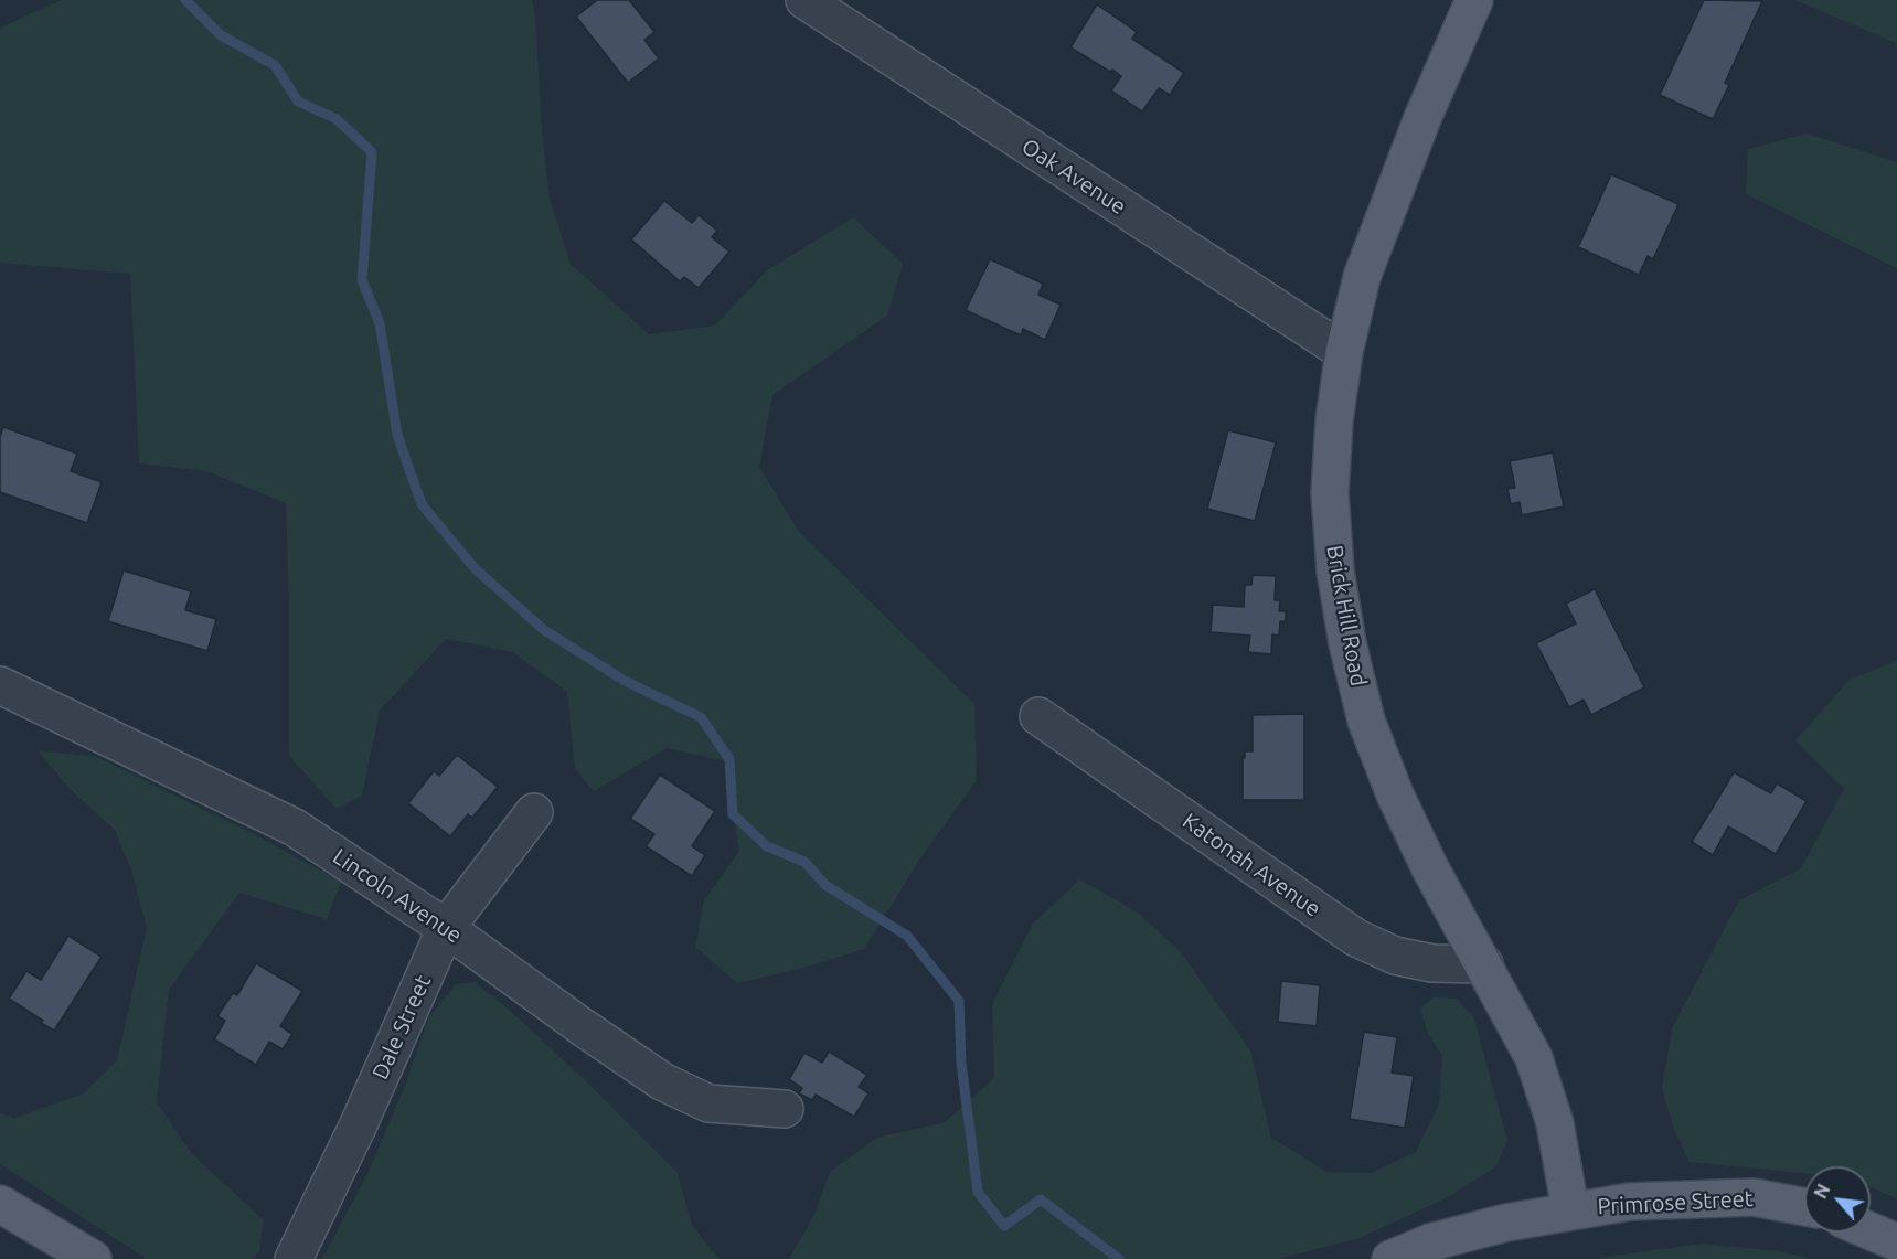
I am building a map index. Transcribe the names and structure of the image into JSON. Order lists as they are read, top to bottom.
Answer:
{
  "streets": {
    "main road": ["Brick Hill Road", "Primrose Street"],
    "street": [
      "Oak Avenue",
      "Katonah Avenue",
      "Lincoln Avenue",
      "Dale Street"
    ]
  },
  "crossings": [
    ["Oak Avenue", "Brick Hill Road"],
    ["Brick Hill Road", "Katonah Avenue"],
    ["Brick Hill Road", "Primrose Street"],
    ["Lincoln Avenue", "Dale Street"]
  ],
  "north": "top left"
}
